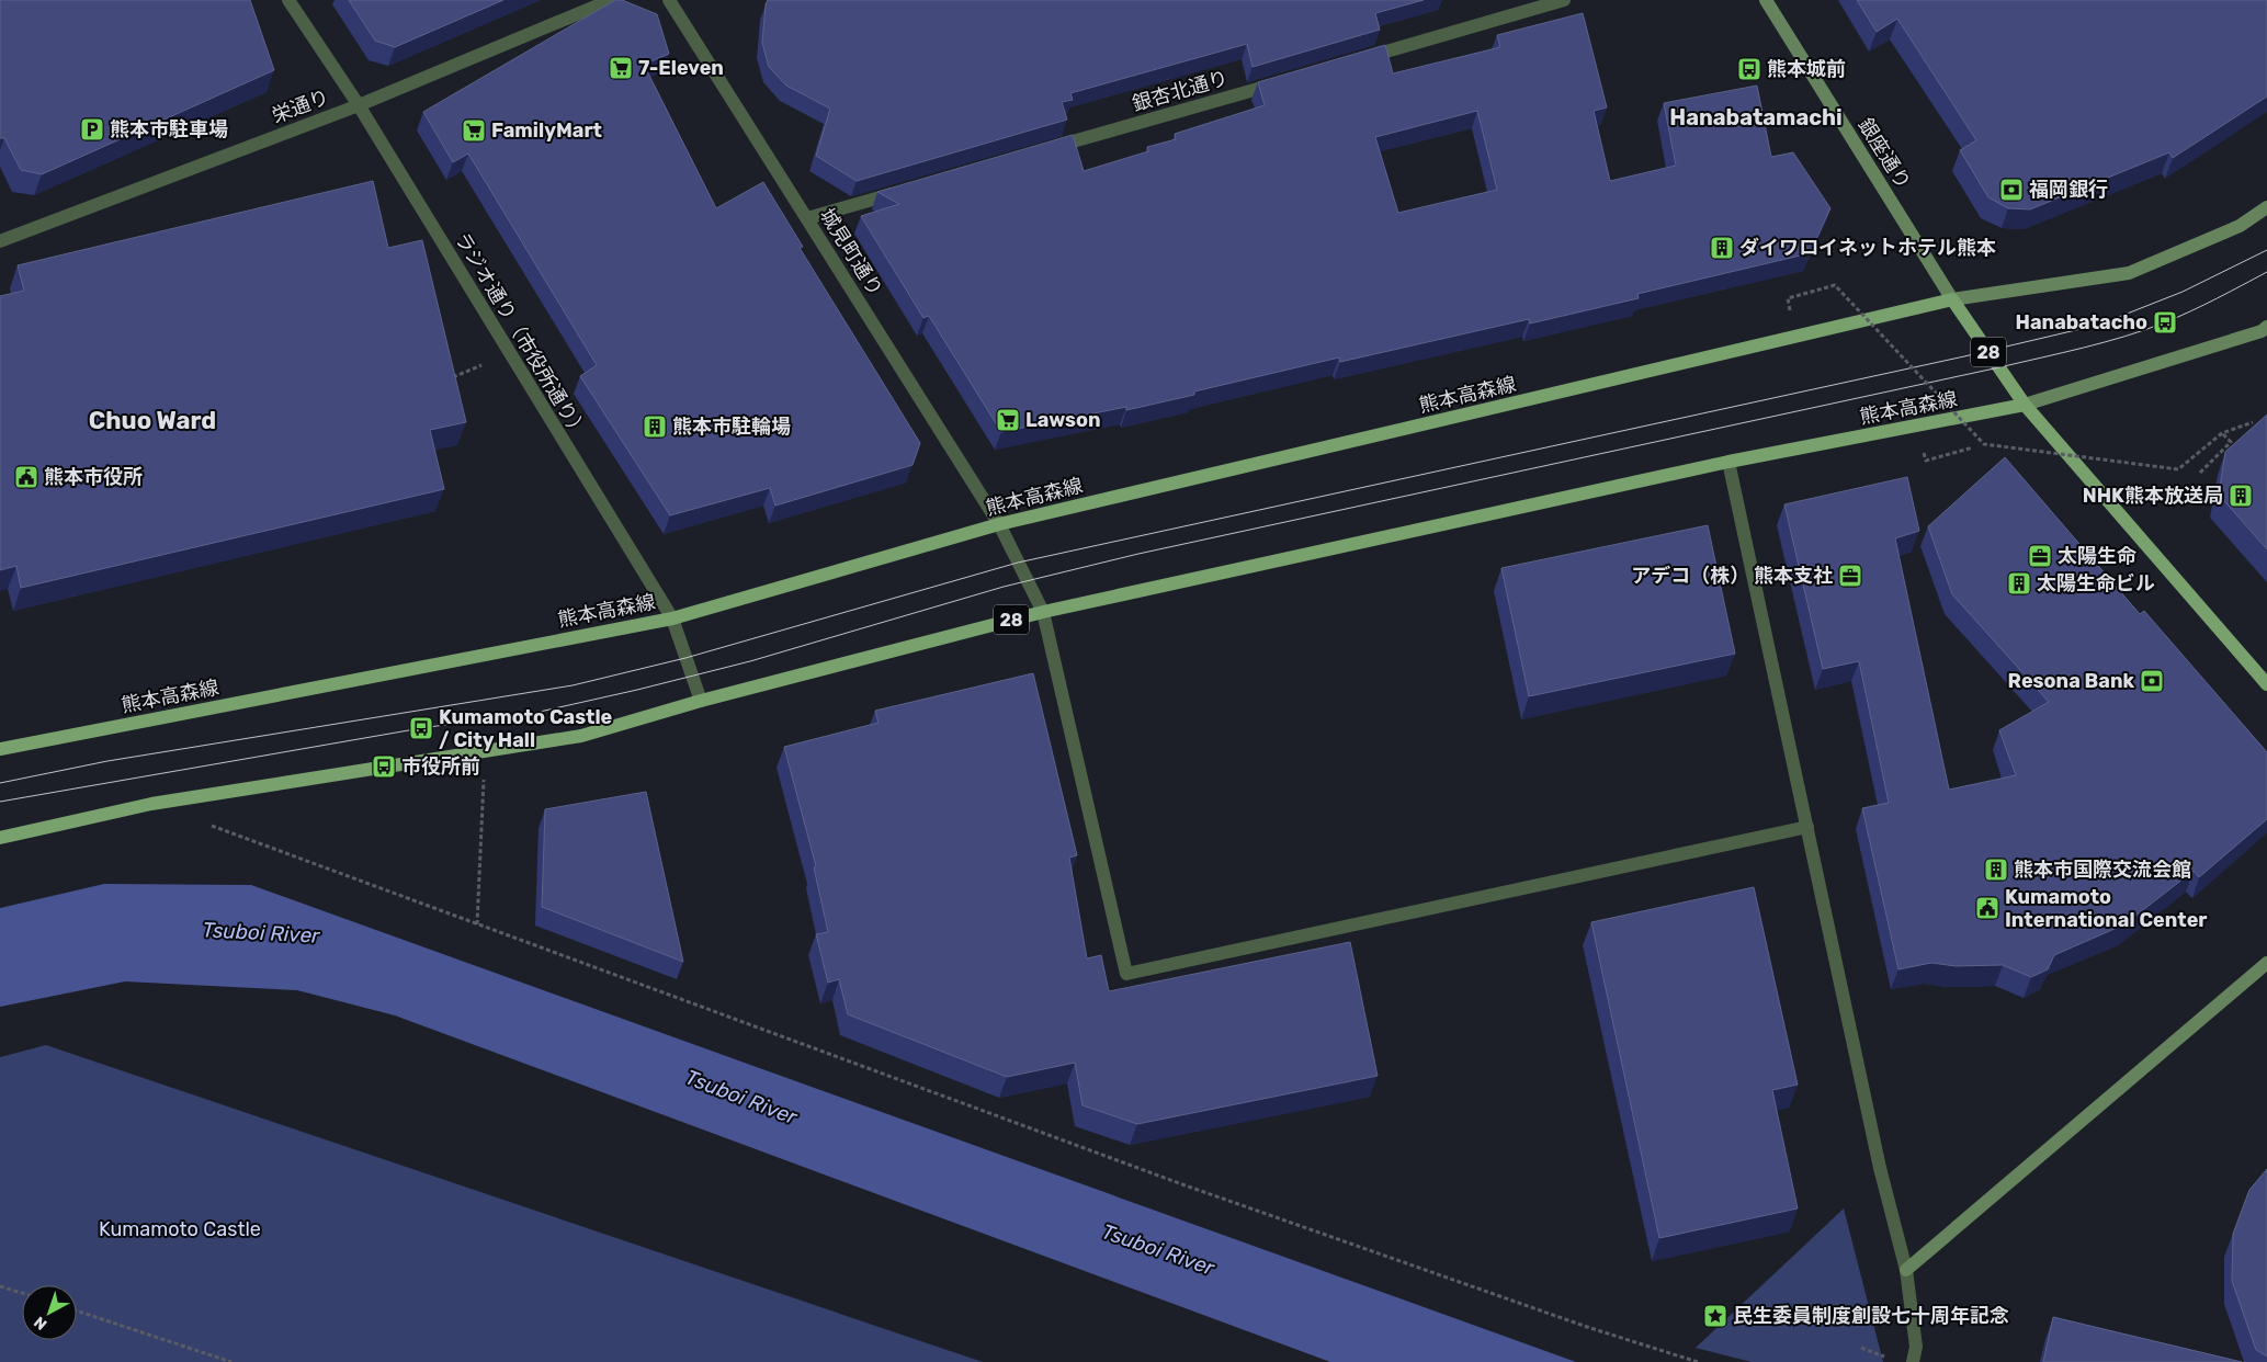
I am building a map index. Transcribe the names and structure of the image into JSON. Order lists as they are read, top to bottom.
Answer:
{
  "streets": {
    "main road": ["28", "熊本高森線"],
    "street": [
      "銀杏北通り",
      "栄通り",
      "銀座通り",
      "城見町通り",
      "ラジオ通り（市役所通り）"
    ]
  },
  "crossings": [
    ["栄通り", "ラジオ通り（市役所通り）"],
    ["銀座通り", "28"],
    ["銀座通り", "熊本高森線"],
    ["城見町通り", "熊本高森線"],
    ["ラジオ通り（市役所通り）", "熊本高森線"],
    ["28", "熊本高森線"]
  ],
  "districts": ["Hanabatamachi", "Chuo Ward"],
  "water": ["Tsuboi River"],
  "parks": ["Kumamoto Castle"],
  "places": {
    "supermarket": ["7-Eleven", "FamilyMart", "Lawson"],
    "bus stop": [
      "熊本城前",
      "Hanabatacho",
      "Kumamoto Castle / City Hall",
      "市役所前"
    ],
    "parking": ["熊本市駐車場"],
    "bank": ["福岡銀行", "Resona Bank"],
    "building": [
      "ダイワロイネットホテル熊本",
      "熊本市駐輪場",
      "NHK熊本放送局",
      "太陽生命ビル",
      "熊本市国際交流会館"
    ],
    "public building": ["熊本市役所", "Kumamoto International Center"],
    "office": ["太陽生命", "アデコ（株） 熊本支社"],
    "place": ["民生委員制度創設七十周年記念"]
  },
  "north": "bottom left"
}
